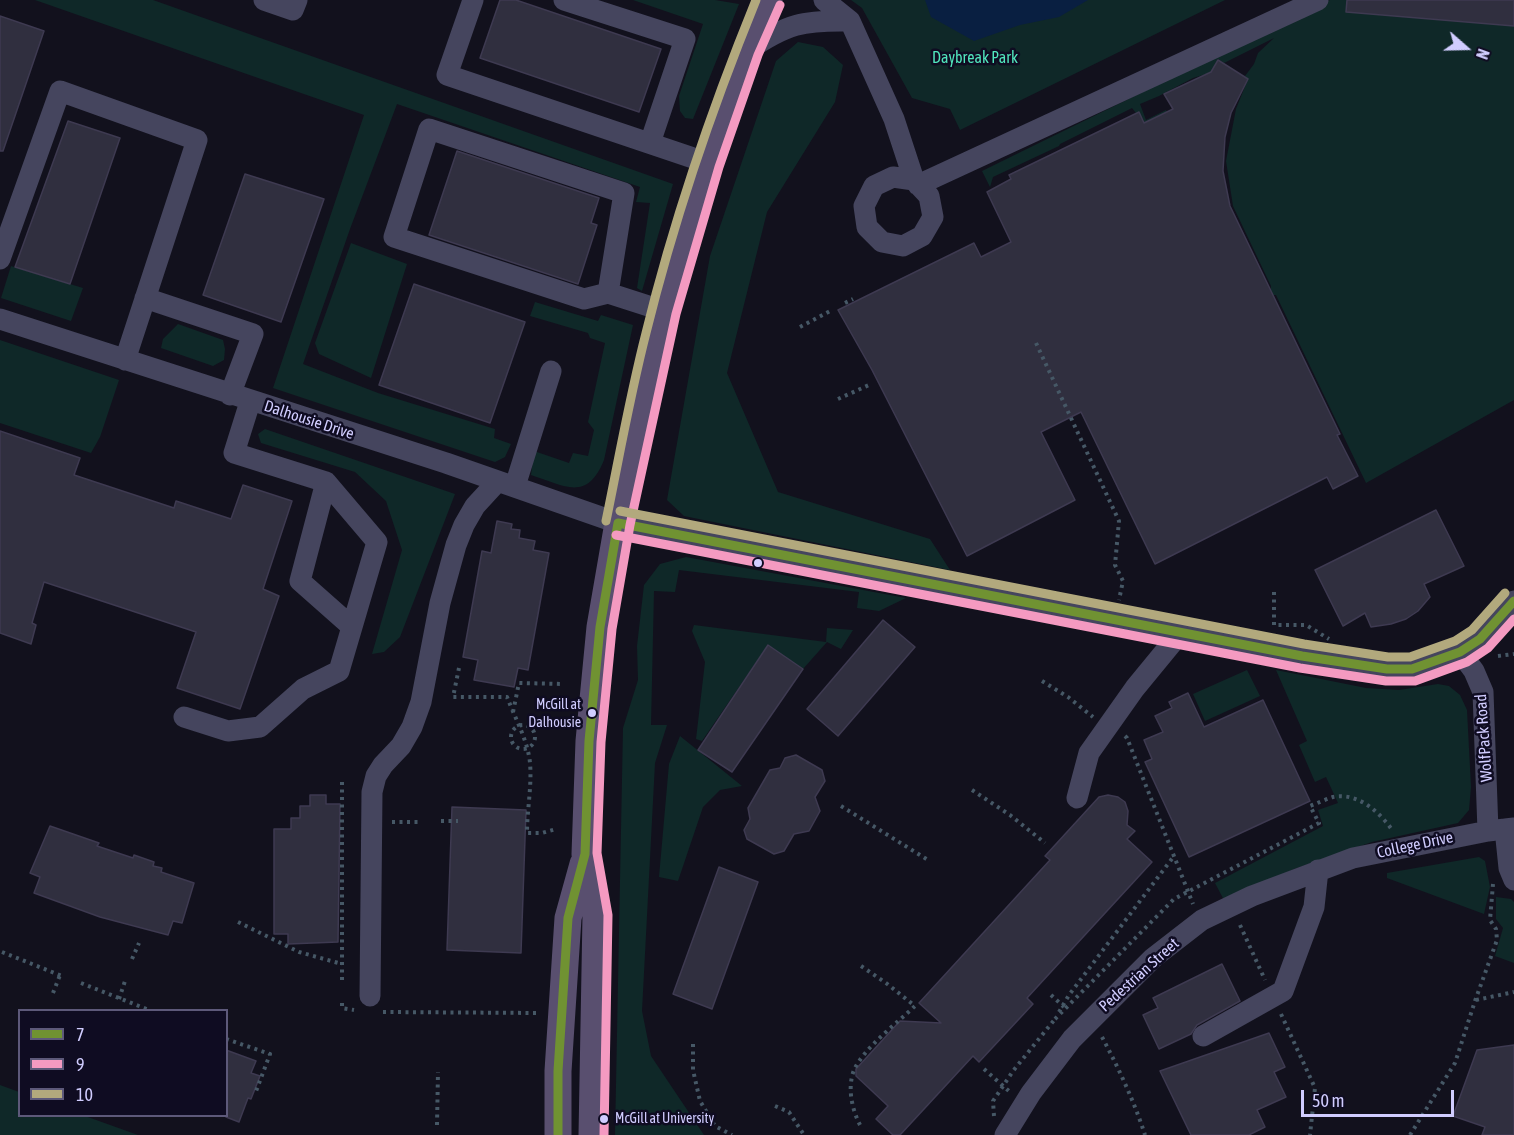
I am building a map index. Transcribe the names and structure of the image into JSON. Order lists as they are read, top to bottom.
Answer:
{
  "streets": {
    "street": [
      "Dalhousie Drive",
      "WolfPack Road",
      "College Drive",
      "Pedestrian Street"
    ]
  },
  "crossings": [
    ["Dalhousie Drive", "WolfPack Road"],
    ["WolfPack Road", "College Drive"],
    ["College Drive", "Pedestrian Street"]
  ],
  "parks": ["Daybreak Park"],
  "places": ["McGill at Dalhousie", "McGill at University"],
  "lines": ["transit line 10", "transit line 9", "transit line 7"],
  "legend": ["7", "9", "10"],
  "scale_bar": "50 m",
  "north": "right"
}
